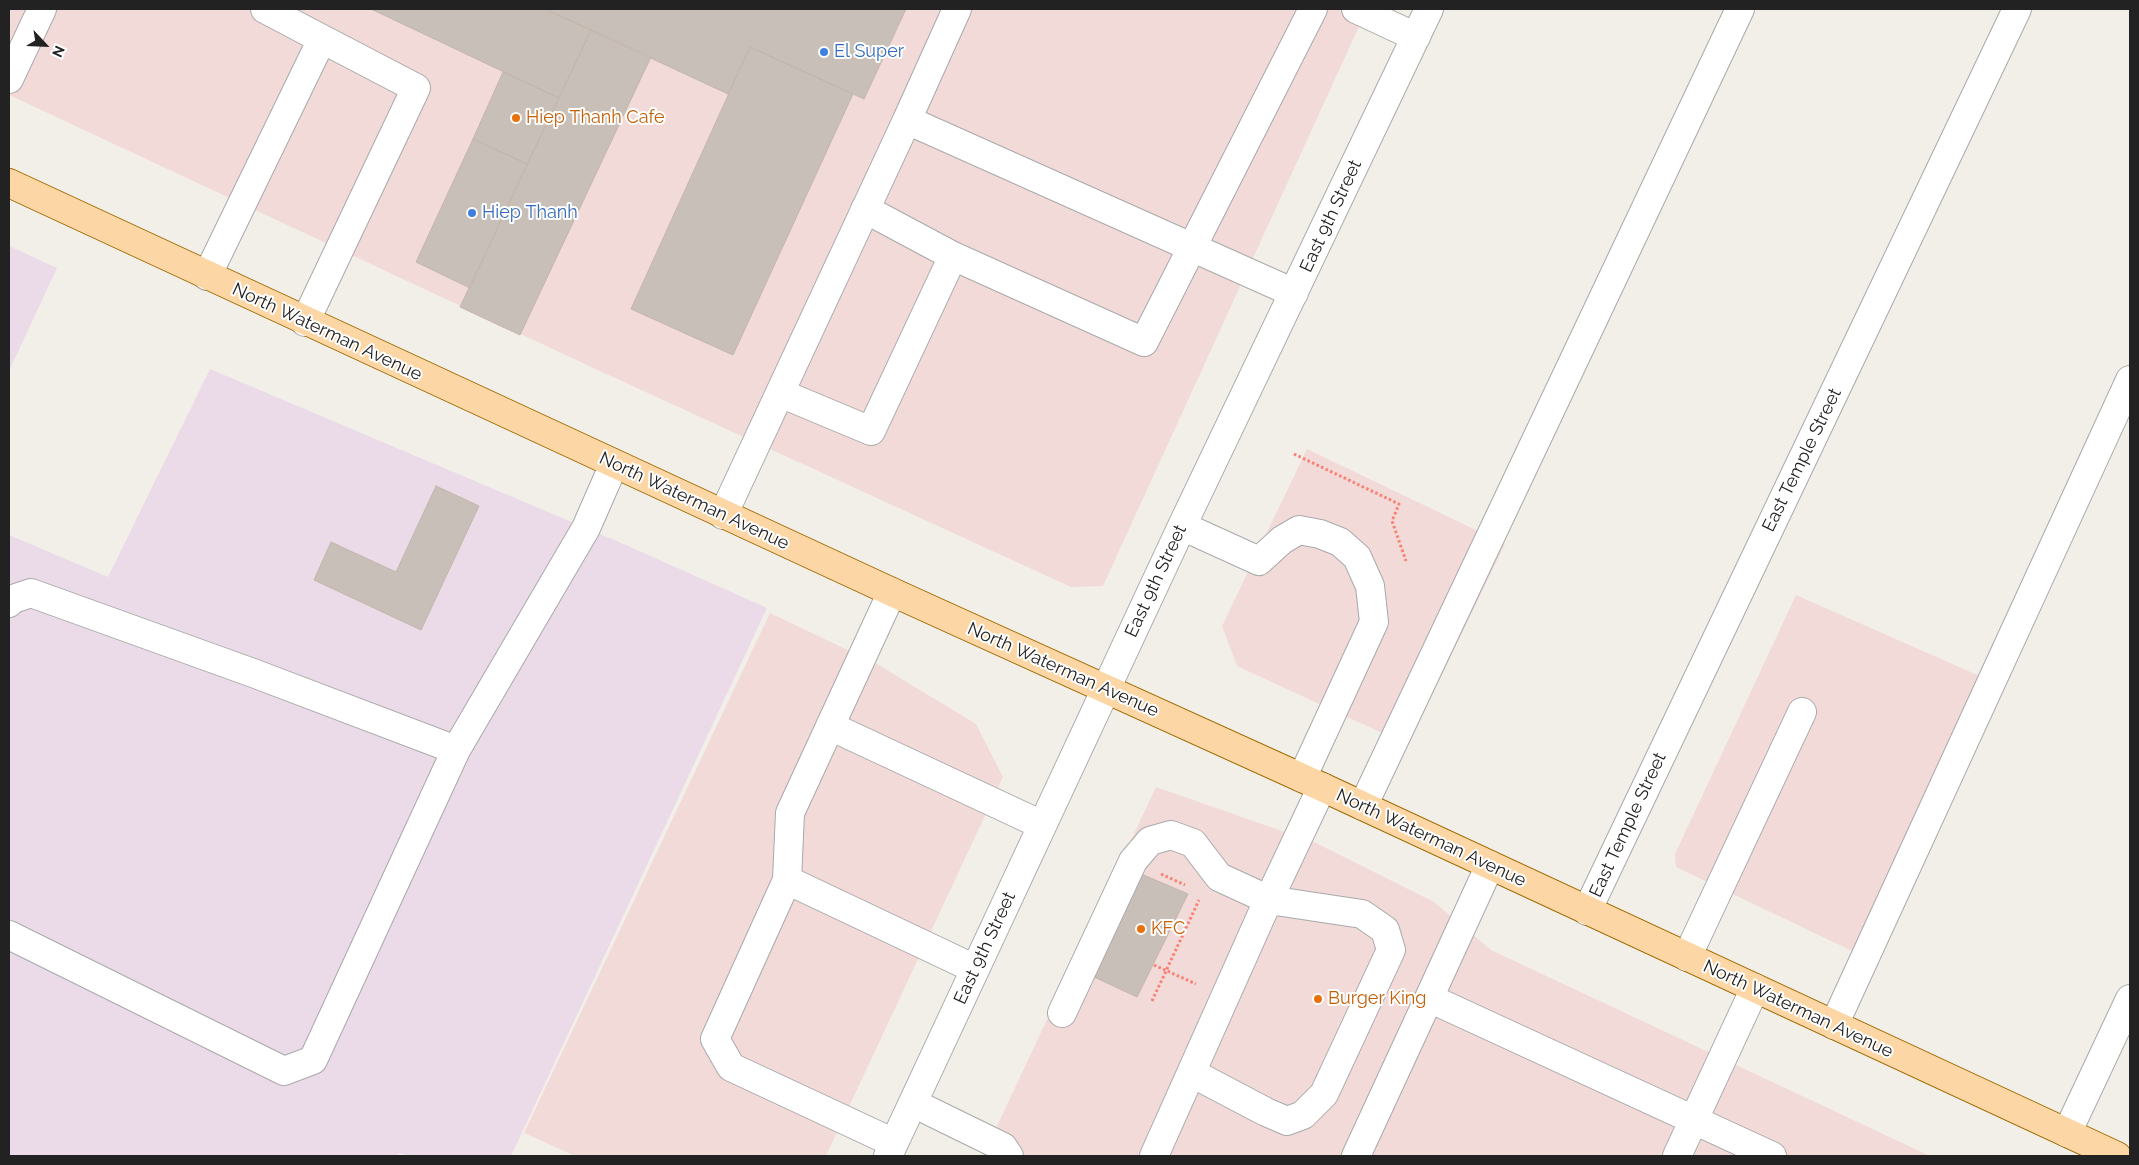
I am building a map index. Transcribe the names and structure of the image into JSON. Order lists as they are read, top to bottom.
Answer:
{
  "streets": {
    "main road": ["North Waterman Avenue"],
    "street": ["East 9th Street", "East Temple Street"]
  },
  "crossings": [
    ["East 9th Street", "North Waterman Avenue"],
    ["North Waterman Avenue", "East Temple Street"]
  ],
  "places": [
    "El Super",
    "Hiep Thanh Cafe",
    "Hiep Thanh",
    "KFC",
    "Burger King"
  ],
  "north": "bottom right"
}
